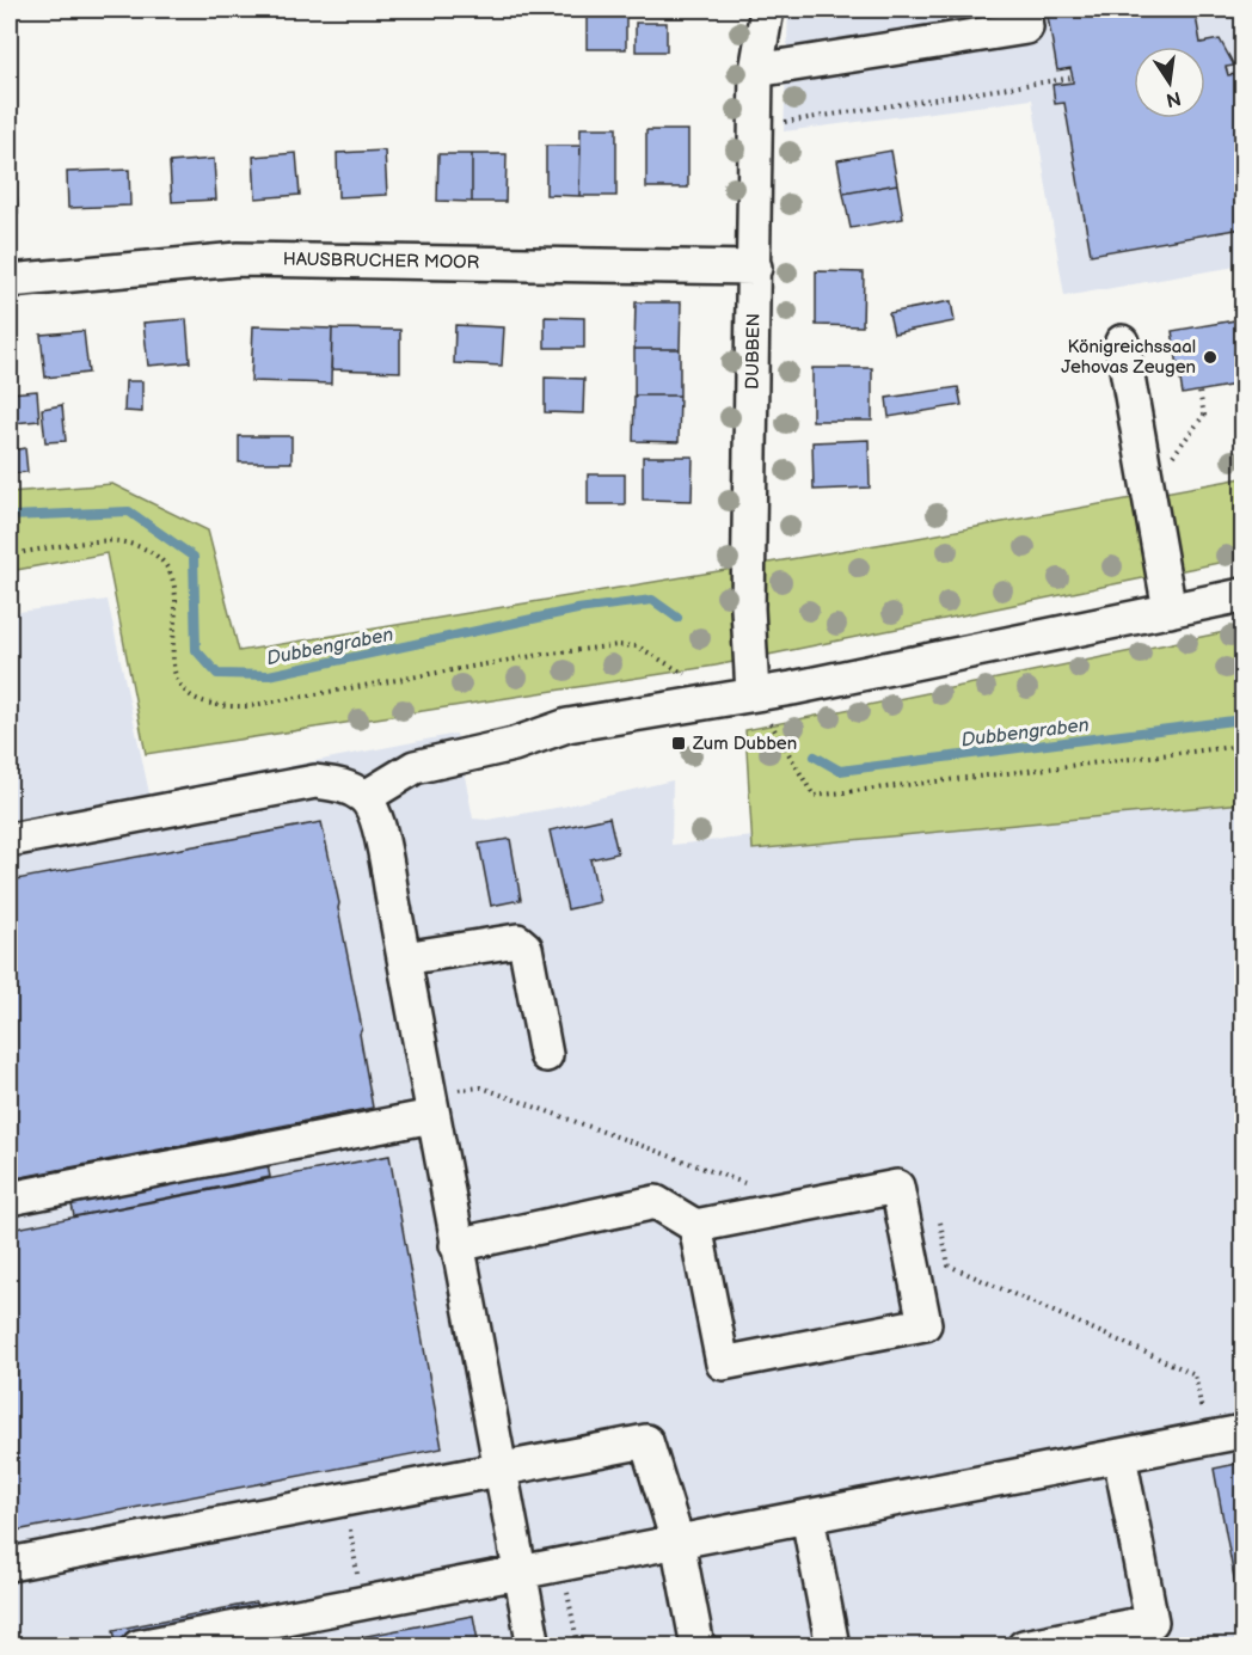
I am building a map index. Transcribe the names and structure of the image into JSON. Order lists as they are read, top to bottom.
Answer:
{
  "streets": {
    "street": ["HAUSBRUCHER MOOR", "DUBBEN"]
  },
  "crossings": [
    ["HAUSBRUCHER MOOR", "DUBBEN"]
  ],
  "water": ["Dubbengraben"],
  "places": {
    "other": ["Königreichssaal Jehovas Zeugen"],
    "transit": ["Zum Dubben"]
  },
  "north": "bottom"
}
